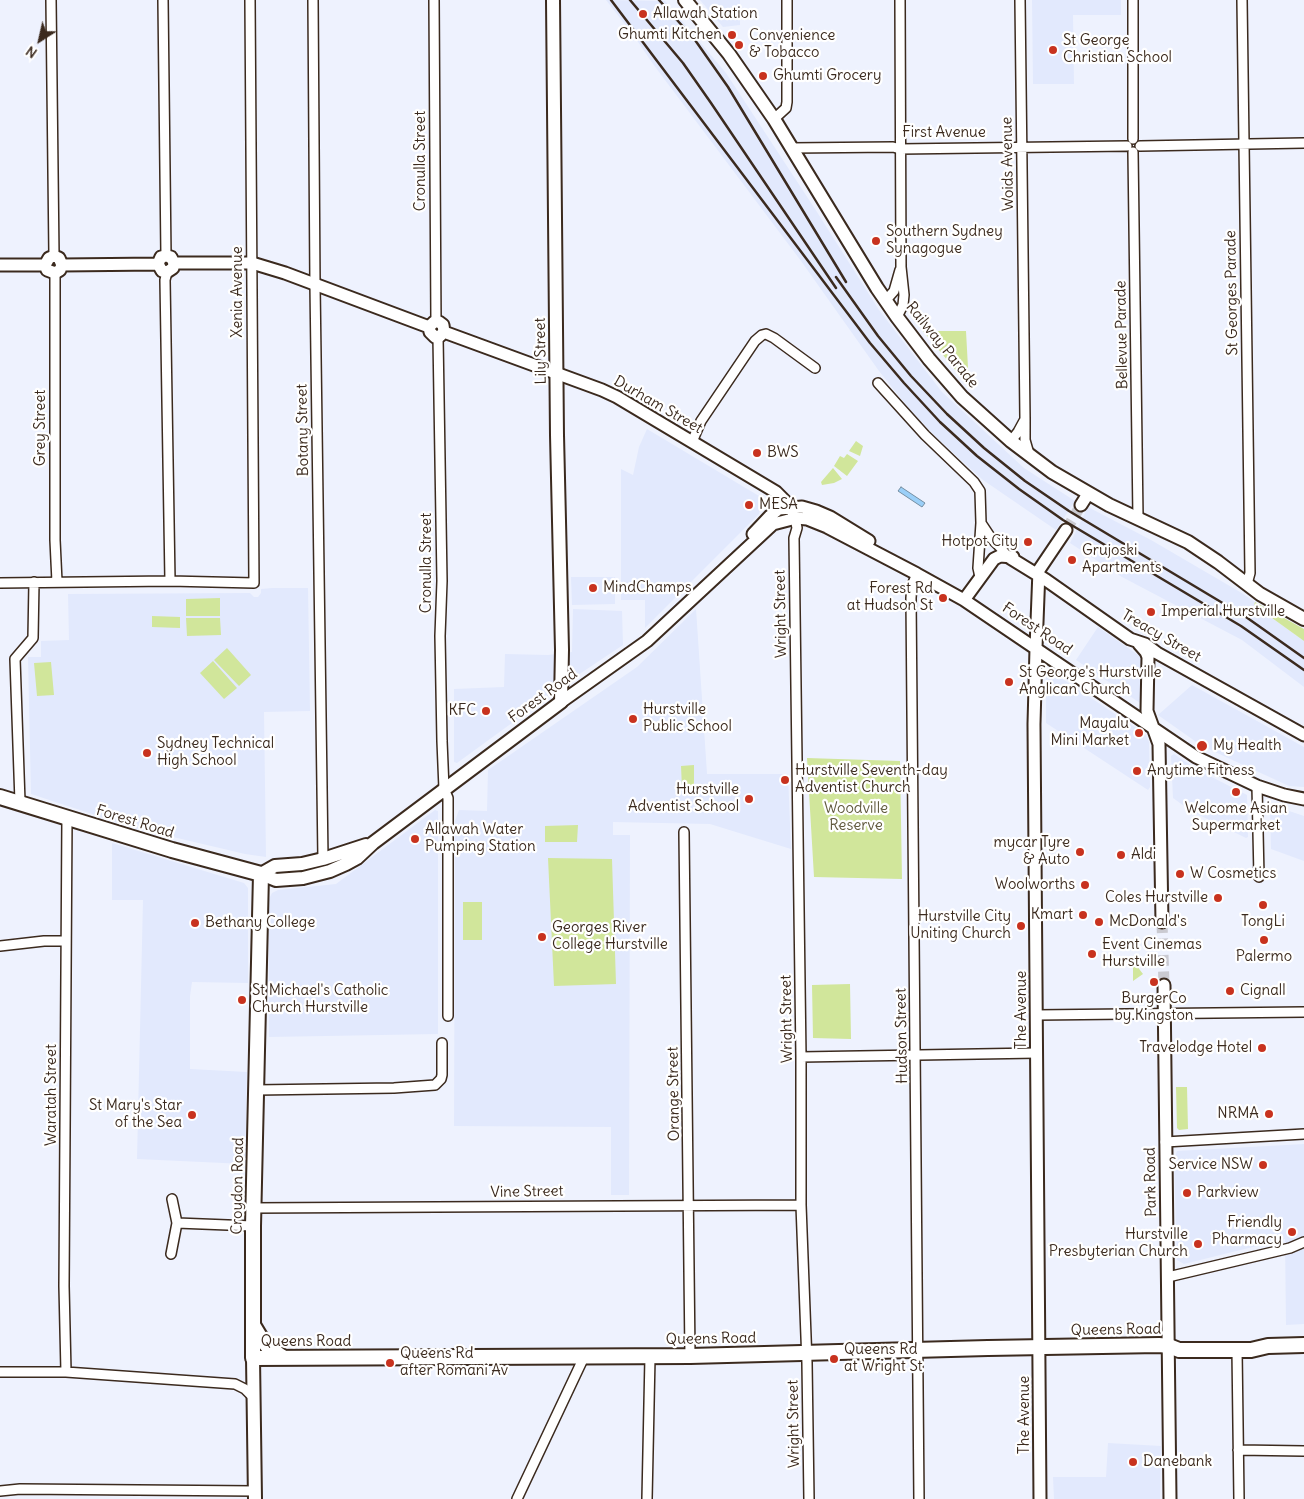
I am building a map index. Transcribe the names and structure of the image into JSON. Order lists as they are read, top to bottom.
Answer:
{
  "streets": {
    "main road": [
      "Railway Parade",
      "Lily Street",
      "Forest Road",
      "Croydon Road",
      "Queens Road"
    ],
    "street": [
      "First Avenue",
      "Cronulla Street",
      "Woids Avenue",
      "Xenia Avenue",
      "St Georges Parade",
      "Bellevue Parade",
      "Durham Street",
      "Grey Street",
      "Botany Street",
      "Wright Street",
      "Treacy Street",
      "The Avenue",
      "Hudson Street",
      "Orange Street",
      "Waratah Street",
      "Park Road",
      "Vine Street"
    ]
  },
  "crossings": [
    ["First Avenue", "Woids Avenue"],
    ["First Avenue", "St Georges Parade"],
    ["First Avenue", "Bellevue Parade"],
    ["First Avenue", "Railway Parade"],
    ["Cronulla Street", "Durham Street"],
    ["Cronulla Street", "Forest Road"],
    ["Woids Avenue", "Railway Parade"],
    ["St Georges Parade", "Railway Parade"],
    ["Bellevue Parade", "Railway Parade"],
    ["Lily Street", "Durham Street"],
    ["Lily Street", "Forest Road"],
    ["Durham Street", "Wright Street"],
    ["Durham Street", "Forest Road"],
    ["Botany Street", "Forest Road"],
    ["Wright Street", "Forest Road"],
    ["Wright Street", "Vine Street"],
    ["Wright Street", "Queens Road"],
    ["Forest Road", "The Avenue"],
    ["Forest Road", "Hudson Street"],
    ["Forest Road", "Waratah Street"],
    ["Forest Road", "Croydon Road"],
    ["Treacy Street", "The Avenue"],
    ["The Avenue", "Queens Road"],
    ["Hudson Street", "Queens Road"],
    ["Orange Street", "Vine Street"],
    ["Orange Street", "Queens Road"],
    ["Park Road", "Queens Road"],
    ["Croydon Road", "Vine Street"],
    ["Croydon Road", "Queens Road"]
  ],
  "parks": ["Woodville Reserve"],
  "places": [
    "Allawah Station",
    "Ghumti Kitchen",
    "Convenience & Tobacco",
    "St George Christian School",
    "Ghumti Grocery",
    "Southern Sydney Synagogue",
    "BWS",
    "MESA",
    "Hotpot City",
    "Grujoski Apartments",
    "MindChamps",
    "Forest Rd at Hudson St",
    "Imperial Hurstville",
    "St George's Hurstville Anglican Church",
    "KFC",
    "Hurstville Public School",
    "Mayalu Mini Market",
    "My Health",
    "Sydney Technical High School",
    "Anytime Fitness",
    "Hurstville Seventh-day Adventist Church",
    "Welcome Asian Supermarket",
    "Hurstville Adventist School",
    "Allawah Water Pumping Station",
    "mycar Tyre & Auto",
    "Aldi",
    "W Cosmetics",
    "Woolworths",
    "Coles Hurstville",
    "TongLi",
    "Kmart",
    "McDonald's",
    "Bethany College",
    "Hurstville City Uniting Church",
    "Georges River College Hurstville",
    "Palermo",
    "Event Cinemas Hurstville",
    "BurgerCo by Kingston",
    "Cignall",
    "St Michael's Catholic Church Hurstville",
    "Travelodge Hotel",
    "NRMA",
    "St Mary's Star of the Sea",
    "Service NSW",
    "Parkview",
    "Friendly Pharmacy",
    "Hurstville Presbyterian Church",
    "Queens Rd at Wright St",
    "Queens Rd after Romani Av",
    "Danebank"
  ],
  "north": "bottom left"
}
